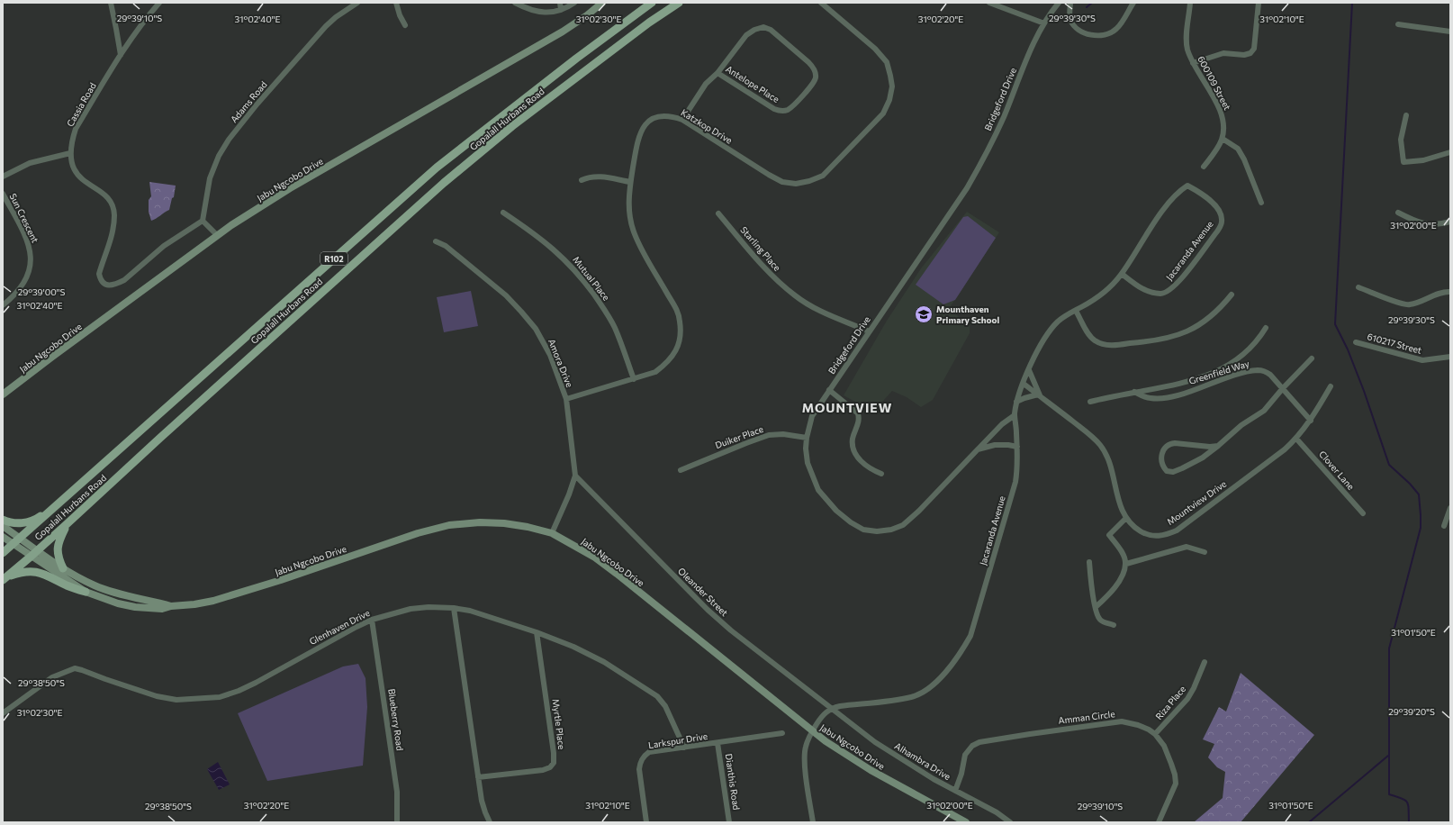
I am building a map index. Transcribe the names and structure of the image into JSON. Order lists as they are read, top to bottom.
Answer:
{
  "streets": {
    "main road": ["Gopalall Hurbans Road", "Jabu Ngcobo Drive", "R102"],
    "street": [
      "600109 Street",
      "Antelope Place",
      "Bridgeford Drive",
      "Adams Road",
      "Cassia Road",
      "Katzkop Drive",
      "Sun Crescent",
      "Starling Place",
      "Jacaranda Avenue",
      "Mutual Place",
      "610217 Street",
      "Amora Drive",
      "Greenfield Way",
      "Duiker Place",
      "Clover Lane",
      "Mountview Drive",
      "Oleander Street",
      "Glenhaven Drive",
      "Riza Place",
      "Amman Circle",
      "Blueberry Road",
      "Myrtle Place",
      "Larkspur Drive",
      "Alhambra Drive",
      "Dianthis Road"
    ]
  },
  "crossings": [
    ["Antelope Place", "Katzkop Drive"],
    ["Bridgeford Drive", "Starling Place"],
    ["Bridgeford Drive", "Jacaranda Avenue"],
    ["Bridgeford Drive", "Duiker Place"],
    ["Adams Road", "Cassia Road"],
    ["Gopalall Hurbans Road", "Jabu Ngcobo Drive"],
    ["Katzkop Drive", "Mutual Place"],
    ["Katzkop Drive", "Amora Drive"],
    ["Jabu Ngcobo Drive", "Amora Drive"],
    ["Jacaranda Avenue", "Mountview Drive"],
    ["Jacaranda Avenue", "Oleander Street"],
    ["Jacaranda Avenue", "Alhambra Drive"],
    ["Amora Drive", "Oleander Street"],
    ["Greenfield Way", "Mountview Drive"],
    ["Clover Lane", "Mountview Drive"],
    ["Oleander Street", "Alhambra Drive"],
    ["Glenhaven Drive", "Blueberry Road"],
    ["Glenhaven Drive", "Myrtle Place"],
    ["Glenhaven Drive", "Larkspur Drive"],
    ["Riza Place", "Amman Circle"],
    ["Amman Circle", "Alhambra Drive"],
    ["Larkspur Drive", "Dianthis Road"]
  ],
  "districts": ["MOUNTVIEW"],
  "places": {
    "school or university": ["Mounthaven Primary School"]
  },
  "coordinates": [
    "29°39'30\"S",
    "29°39'10\"S",
    "31°02'40\"E",
    "31°02'30\"E",
    "31°02'20\"E",
    "31°02'10\"E",
    "31°02'00\"E",
    "29°39'00\"S",
    "31°01'50\"E",
    "29°38'50\"S",
    "29°39'20\"S"
  ]
}
